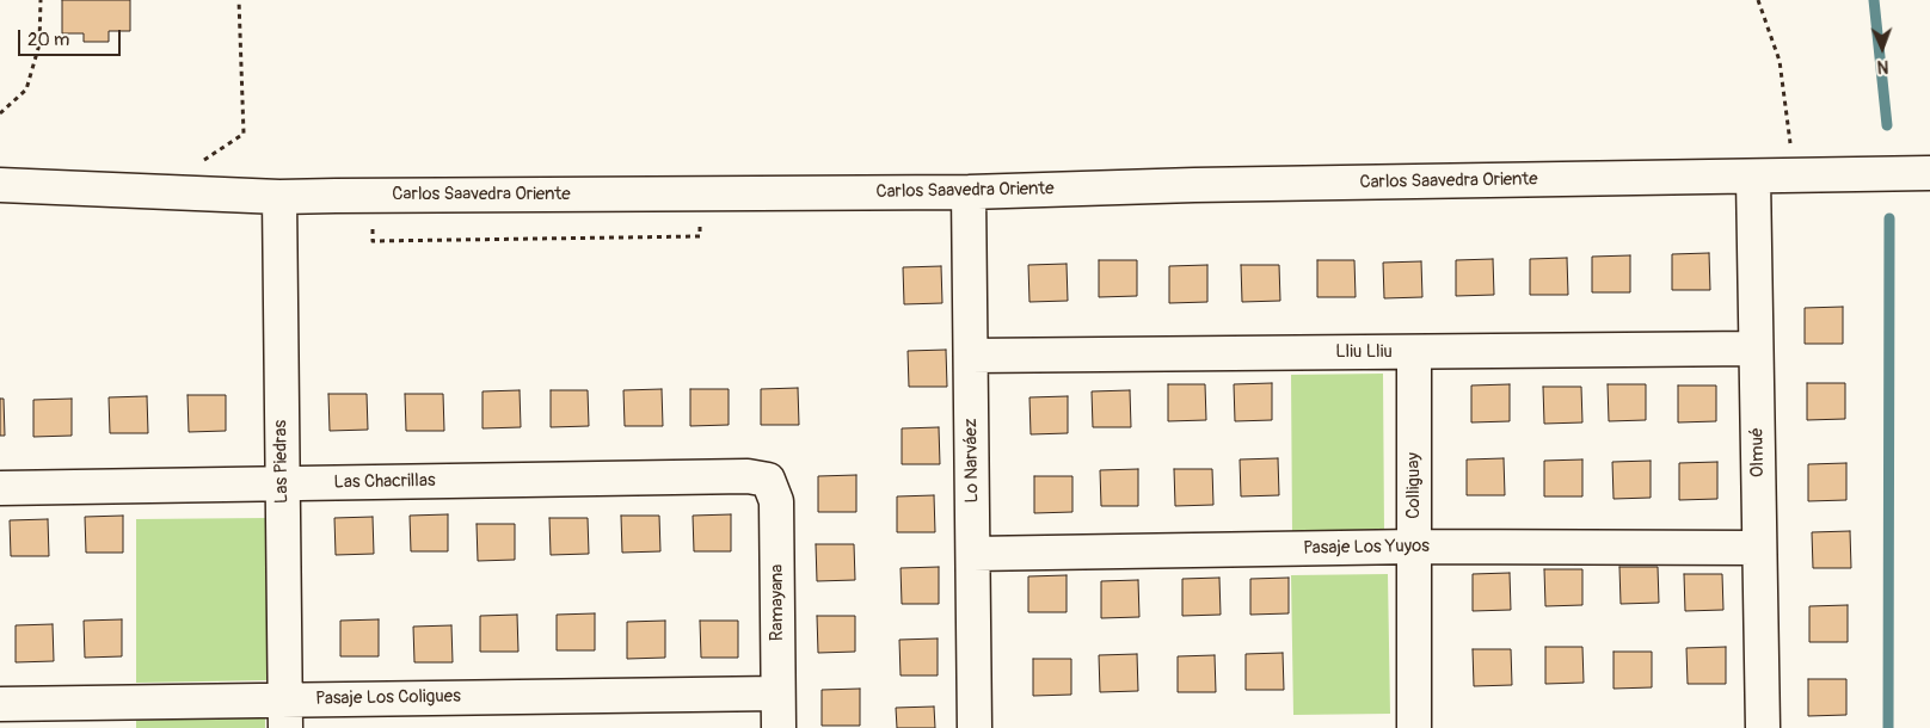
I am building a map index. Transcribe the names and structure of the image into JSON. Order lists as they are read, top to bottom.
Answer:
{
  "streets": {
    "street": [
      "Carlos Saavedra Oriente",
      "Lliu Lliu",
      "Olmué",
      "Lo Narváez",
      "Las Piedras",
      "Las Chacrillas",
      "Colliguay",
      "Pasaje Los Yuyos",
      "Ramayana",
      "Pasaje Los Coligues"
    ]
  },
  "crossings": [
    ["Carlos Saavedra Oriente", "Olmué"],
    ["Carlos Saavedra Oriente", "Lo Narváez"],
    ["Carlos Saavedra Oriente", "Las Piedras"],
    ["Lliu Lliu", "Olmué"],
    ["Lliu Lliu", "Lo Narváez"],
    ["Lliu Lliu", "Colliguay"],
    ["Olmué", "Pasaje Los Yuyos"],
    ["Lo Narváez", "Pasaje Los Yuyos"],
    ["Las Piedras", "Las Chacrillas"],
    ["Las Piedras", "Pasaje Los Coligues"],
    ["Las Chacrillas", "Ramayana"],
    ["Colliguay", "Pasaje Los Yuyos"],
    ["Ramayana", "Pasaje Los Coligues"]
  ],
  "scale_bar": "20 m",
  "north": "bottom"
}
